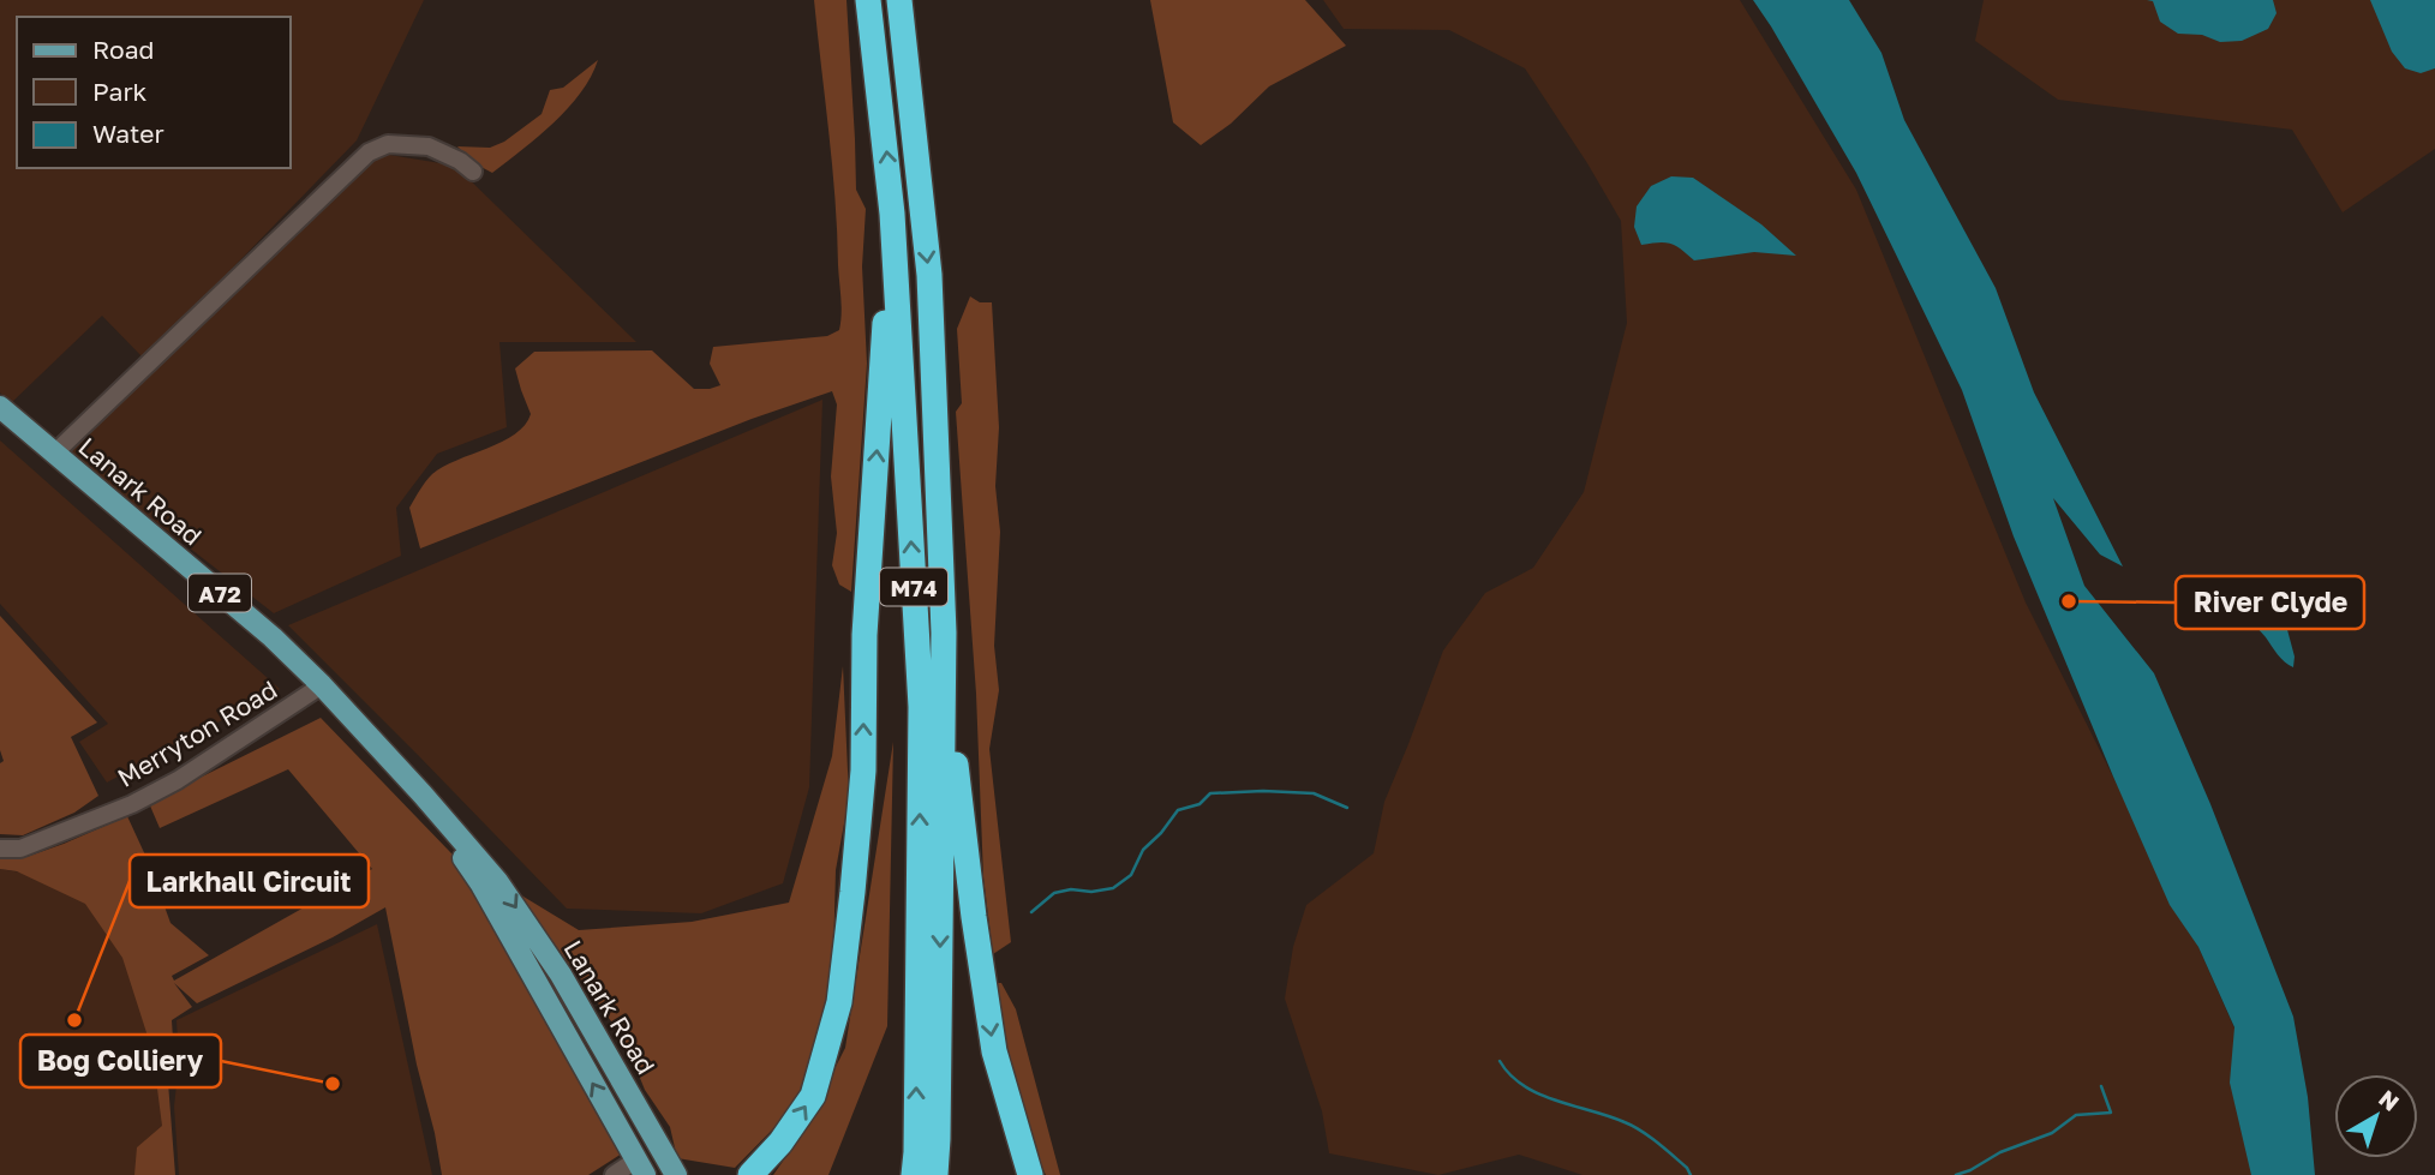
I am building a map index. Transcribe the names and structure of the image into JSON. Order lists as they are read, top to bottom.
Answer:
{
  "streets": {
    "highway": ["M74"],
    "main road": ["Lanark Road", "A72"],
    "street": ["Merryton Road"]
  },
  "crossings": [
    ["Lanark Road", "Merryton Road"]
  ],
  "places": ["River Clyde", "Larkhall Circuit", "Bog Colliery"],
  "legend": ["Road", "Park", "Water"],
  "north": "top right"
}
